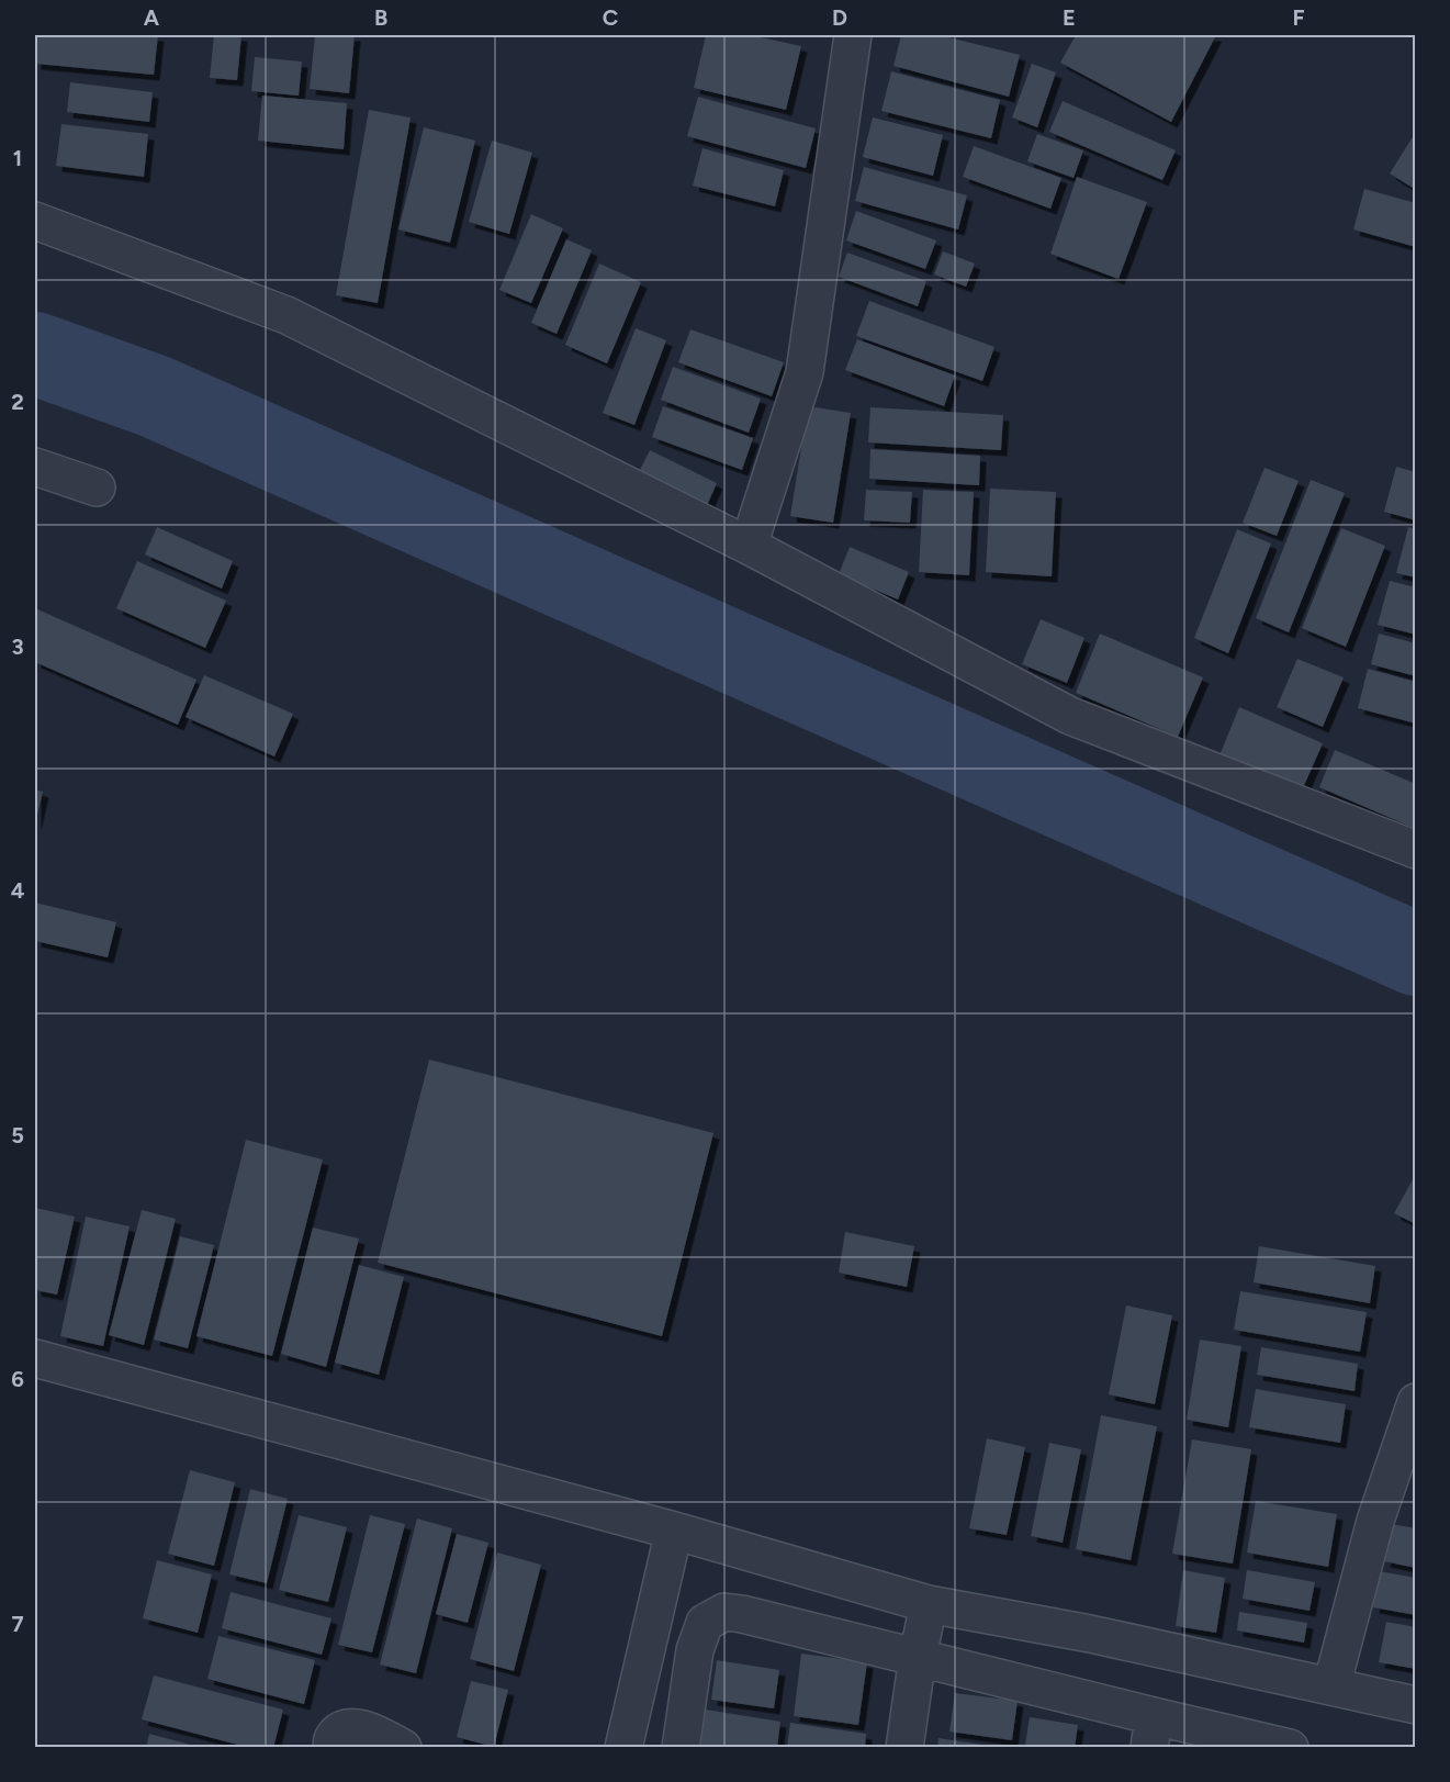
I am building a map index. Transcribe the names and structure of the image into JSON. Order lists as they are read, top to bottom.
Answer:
{
  "grid": {
    "columns": [
      "A",
      "B",
      "C",
      "D",
      "E",
      "F"
    ],
    "rows": [
      "1",
      "2",
      "3",
      "4",
      "5",
      "6",
      "7"
    ]
  }
}
